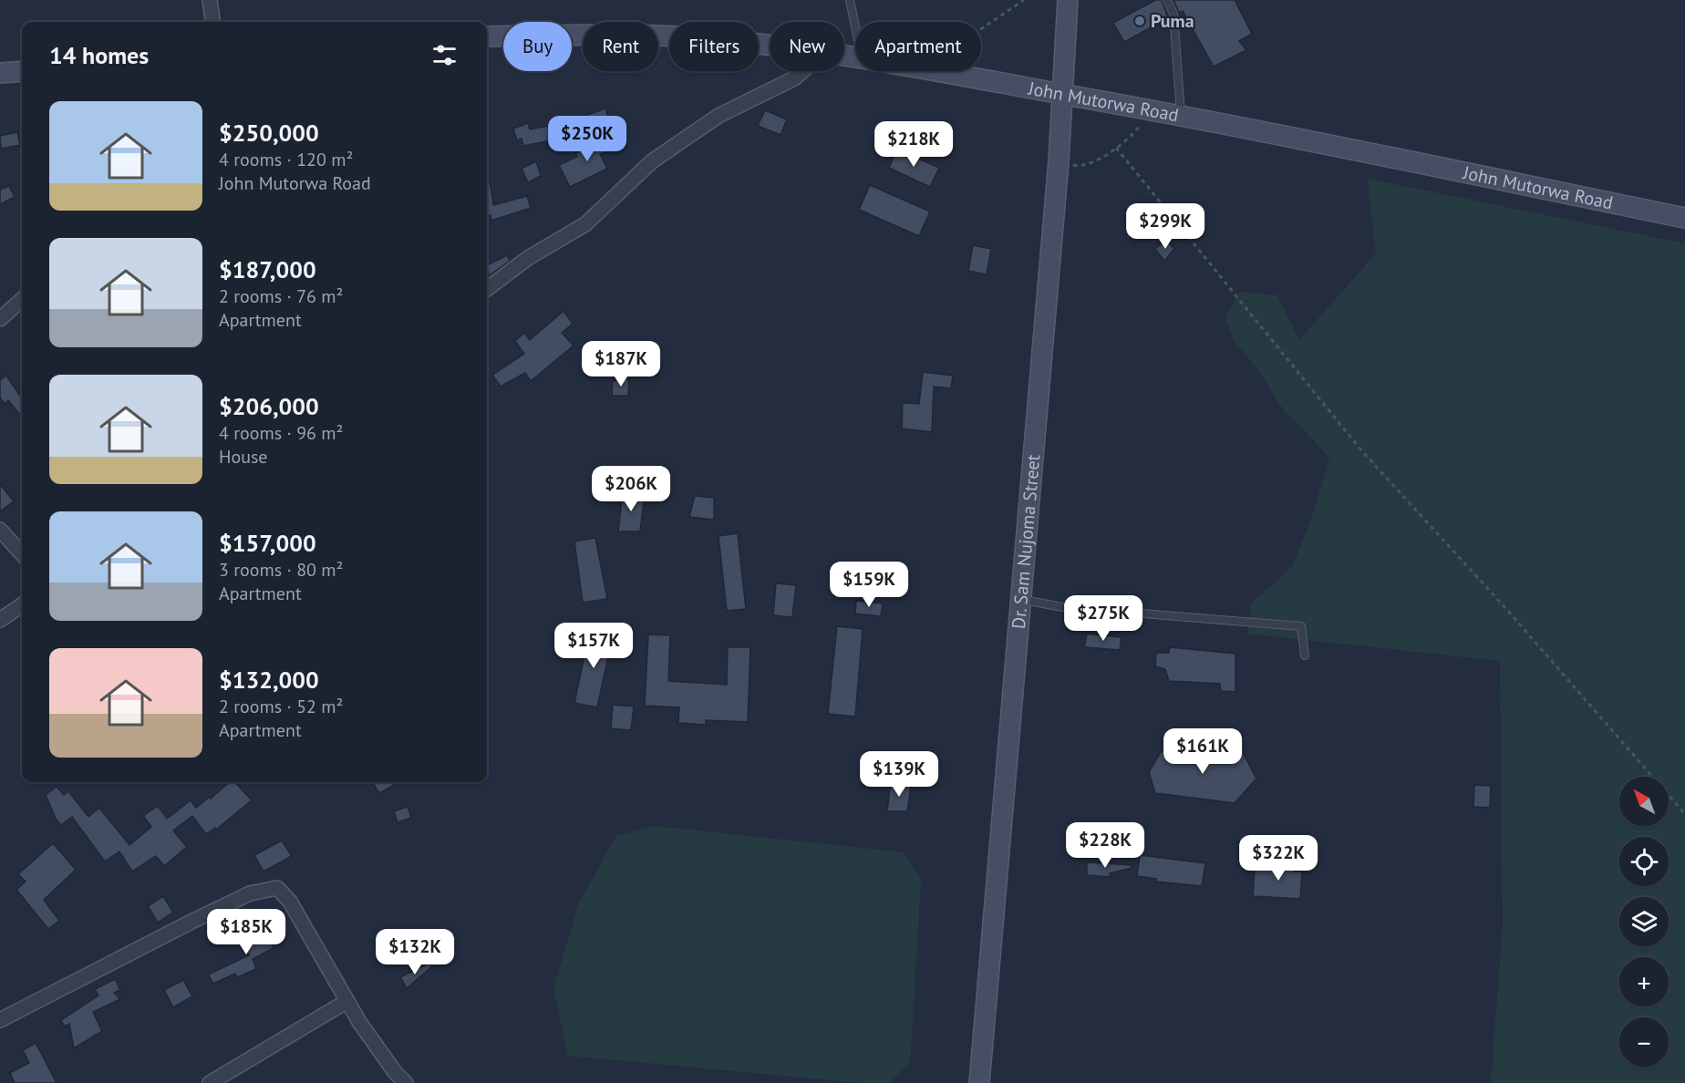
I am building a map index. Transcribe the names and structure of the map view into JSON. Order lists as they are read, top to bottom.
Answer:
{
  "streets": {
    "street": ["John Mutorwa Road", "Dr. Sam Nujoma Street"]
  },
  "crossings": [
    ["John Mutorwa Road", "Dr. Sam Nujoma Street"]
  ],
  "places": ["Puma"],
  "north": "top left",
  "page": {
    "chip": [
      "Buy",
      "Rent",
      "Filters",
      "New",
      "Apartment"
    ],
    "heading": "14 homes",
    "list": [
      {
        "name": "$250,000",
        "note": "4 rooms · 120 m² · John Mutorwa Road"
      },
      {
        "name": "$187,000",
        "note": "2 rooms · 76 m² · Apartment"
      },
      {
        "name": "$206,000",
        "note": "4 rooms · 96 m² · House"
      },
      {
        "name": "$157,000",
        "note": "3 rooms · 80 m² · Apartment"
      },
      {
        "name": "$132,000",
        "note": "2 rooms · 52 m² · Apartment"
      }
    ],
    "price": [
      "$250K",
      "$218K",
      "$299K",
      "$187K",
      "$206K",
      "$159K",
      "$275K",
      "$157K",
      "$161K",
      "$139K",
      "$228K",
      "$322K",
      "$185K",
      "$132K"
    ],
    "map_buttons": ["+", "−"]
  }
}
